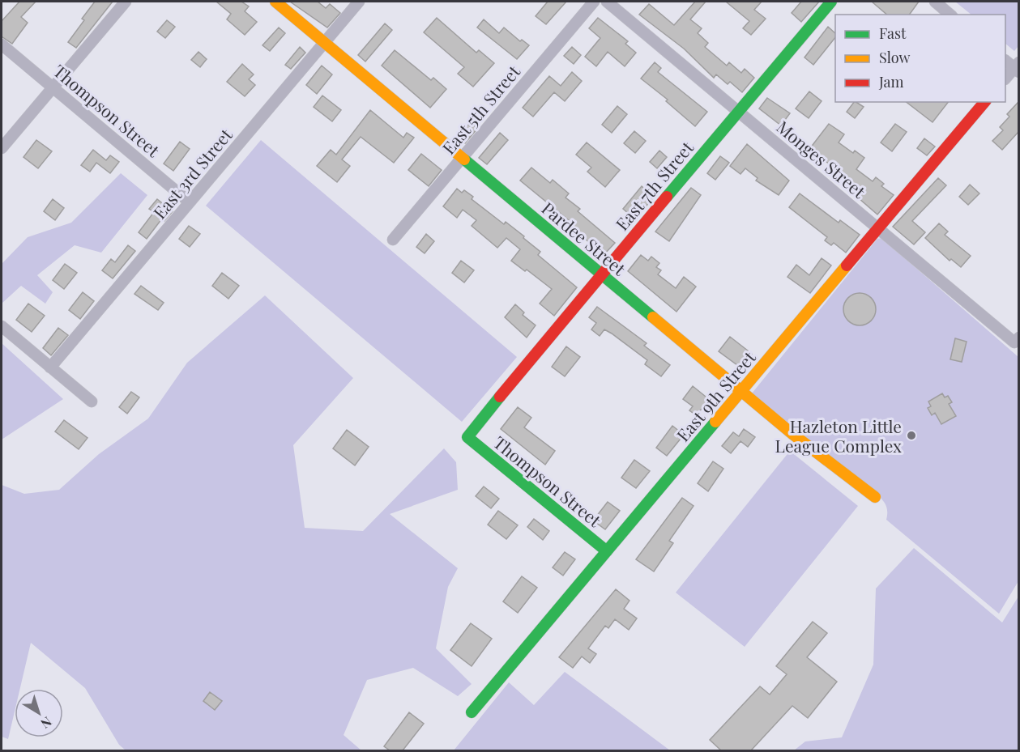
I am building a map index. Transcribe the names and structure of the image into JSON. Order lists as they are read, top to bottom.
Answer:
{
  "streets": {
    "street": [
      "East 5th Street",
      "Thompson Street",
      "Monges Street",
      "East 3rd Street",
      "East 7th Street",
      "Pardee Street",
      "East 9th Street"
    ]
  },
  "crossings": [
    ["East 5th Street", "Pardee Street"],
    ["Thompson Street", "East 3rd Street"],
    ["Thompson Street", "East 7th Street"],
    ["Thompson Street", "East 9th Street"],
    ["Monges Street", "East 7th Street"],
    ["Monges Street", "East 9th Street"],
    ["East 3rd Street", "Pardee Street"],
    ["East 7th Street", "Pardee Street"],
    ["Pardee Street", "East 9th Street"]
  ],
  "places": ["Hazleton Little League Complex"],
  "legend": ["Fast", "Slow", "Jam"],
  "north": "bottom right"
}
